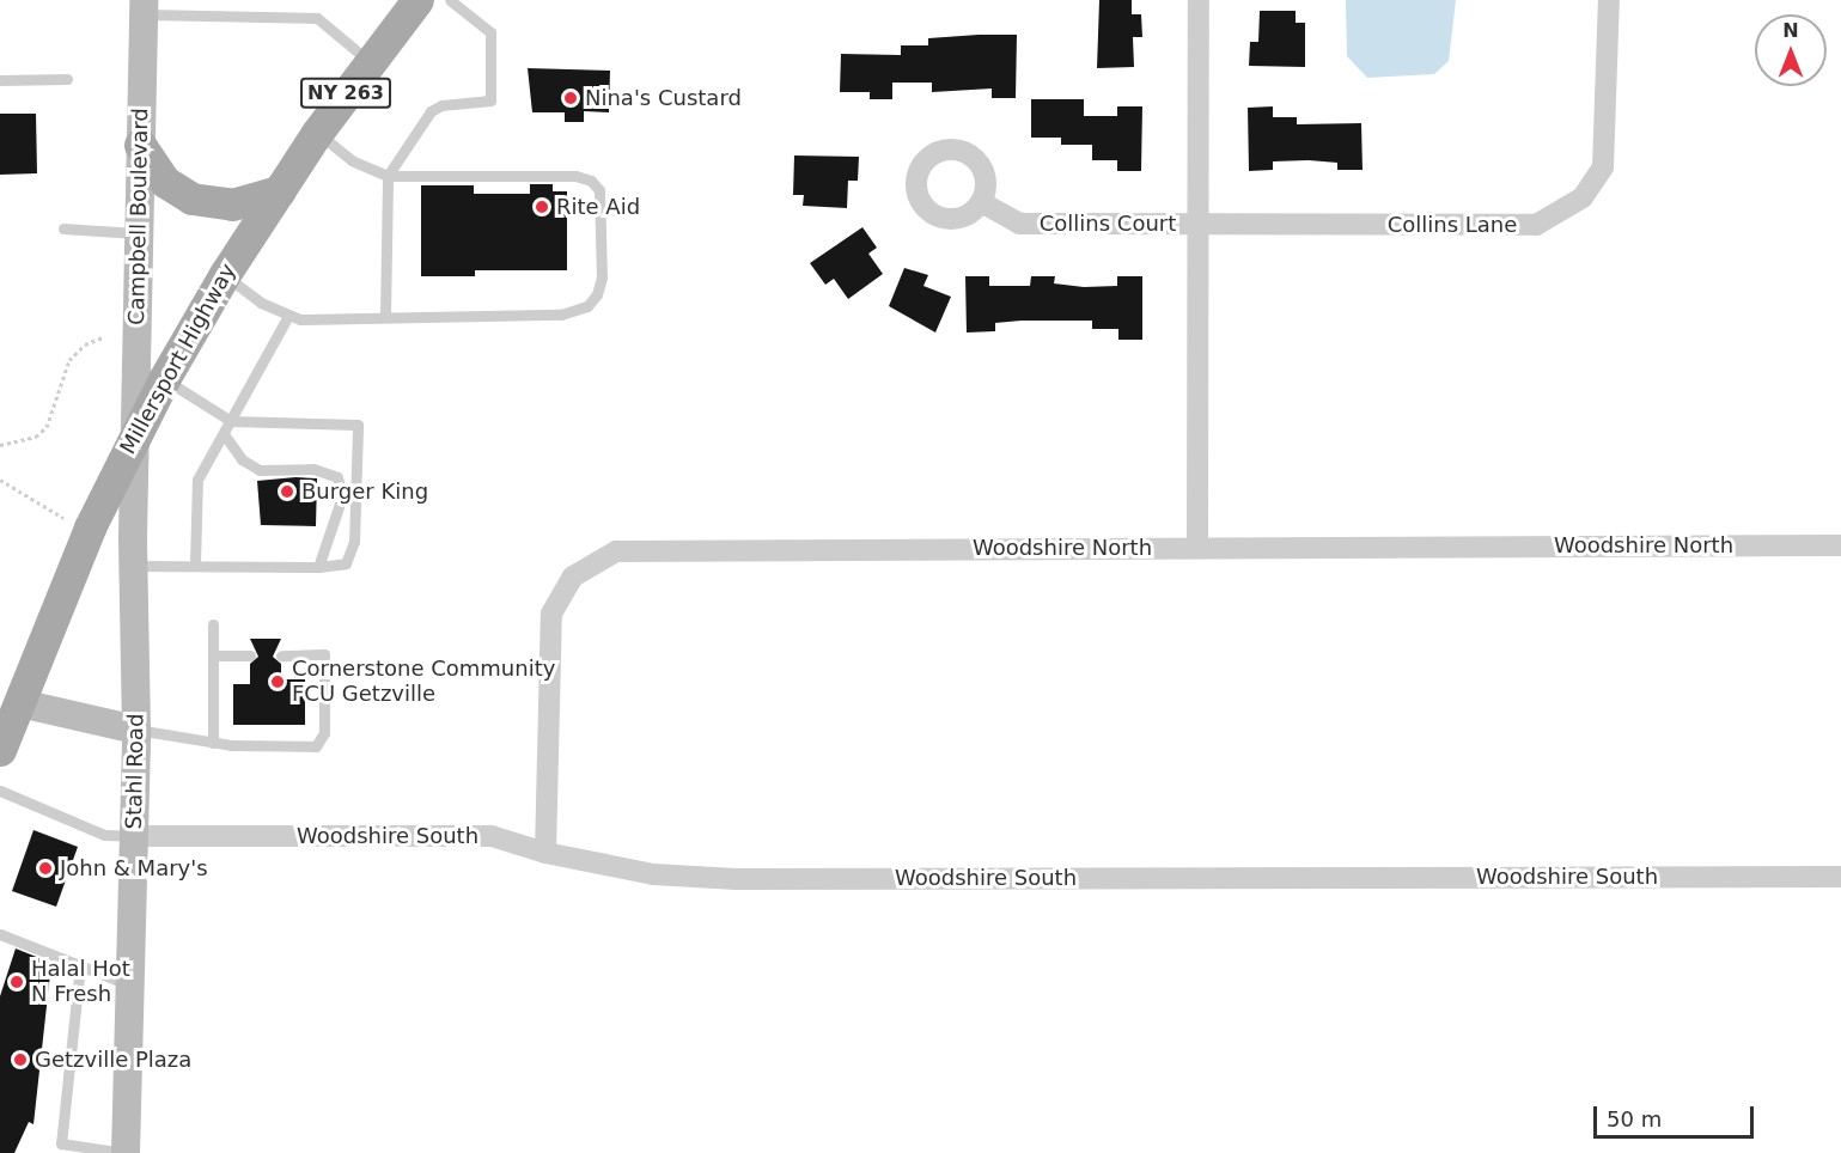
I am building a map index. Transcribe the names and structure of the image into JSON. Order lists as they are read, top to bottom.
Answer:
{
  "streets": {
    "main road": ["NY 263", "Millersport Highway"],
    "street": [
      "Campbell Boulevard",
      "Collins Court",
      "Collins Lane",
      "Woodshire North",
      "Stahl Road",
      "Woodshire South"
    ]
  },
  "crossings": [
    ["Campbell Boulevard", "Millersport Highway"],
    ["Campbell Boulevard", "Stahl Road"],
    ["Collins Court", "Collins Lane"],
    ["Millersport Highway", "Stahl Road"],
    ["Woodshire North", "Woodshire South"],
    ["Stahl Road", "Woodshire South"]
  ],
  "places": [
    "Nina's Custard",
    "Rite Aid",
    "Burger King",
    "Cornerstone Community FCU Getzville",
    "John & Mary's",
    "Halal Hot N Fresh",
    "Getzville Plaza"
  ],
  "scale_bar": "50 m",
  "north": "top"
}
